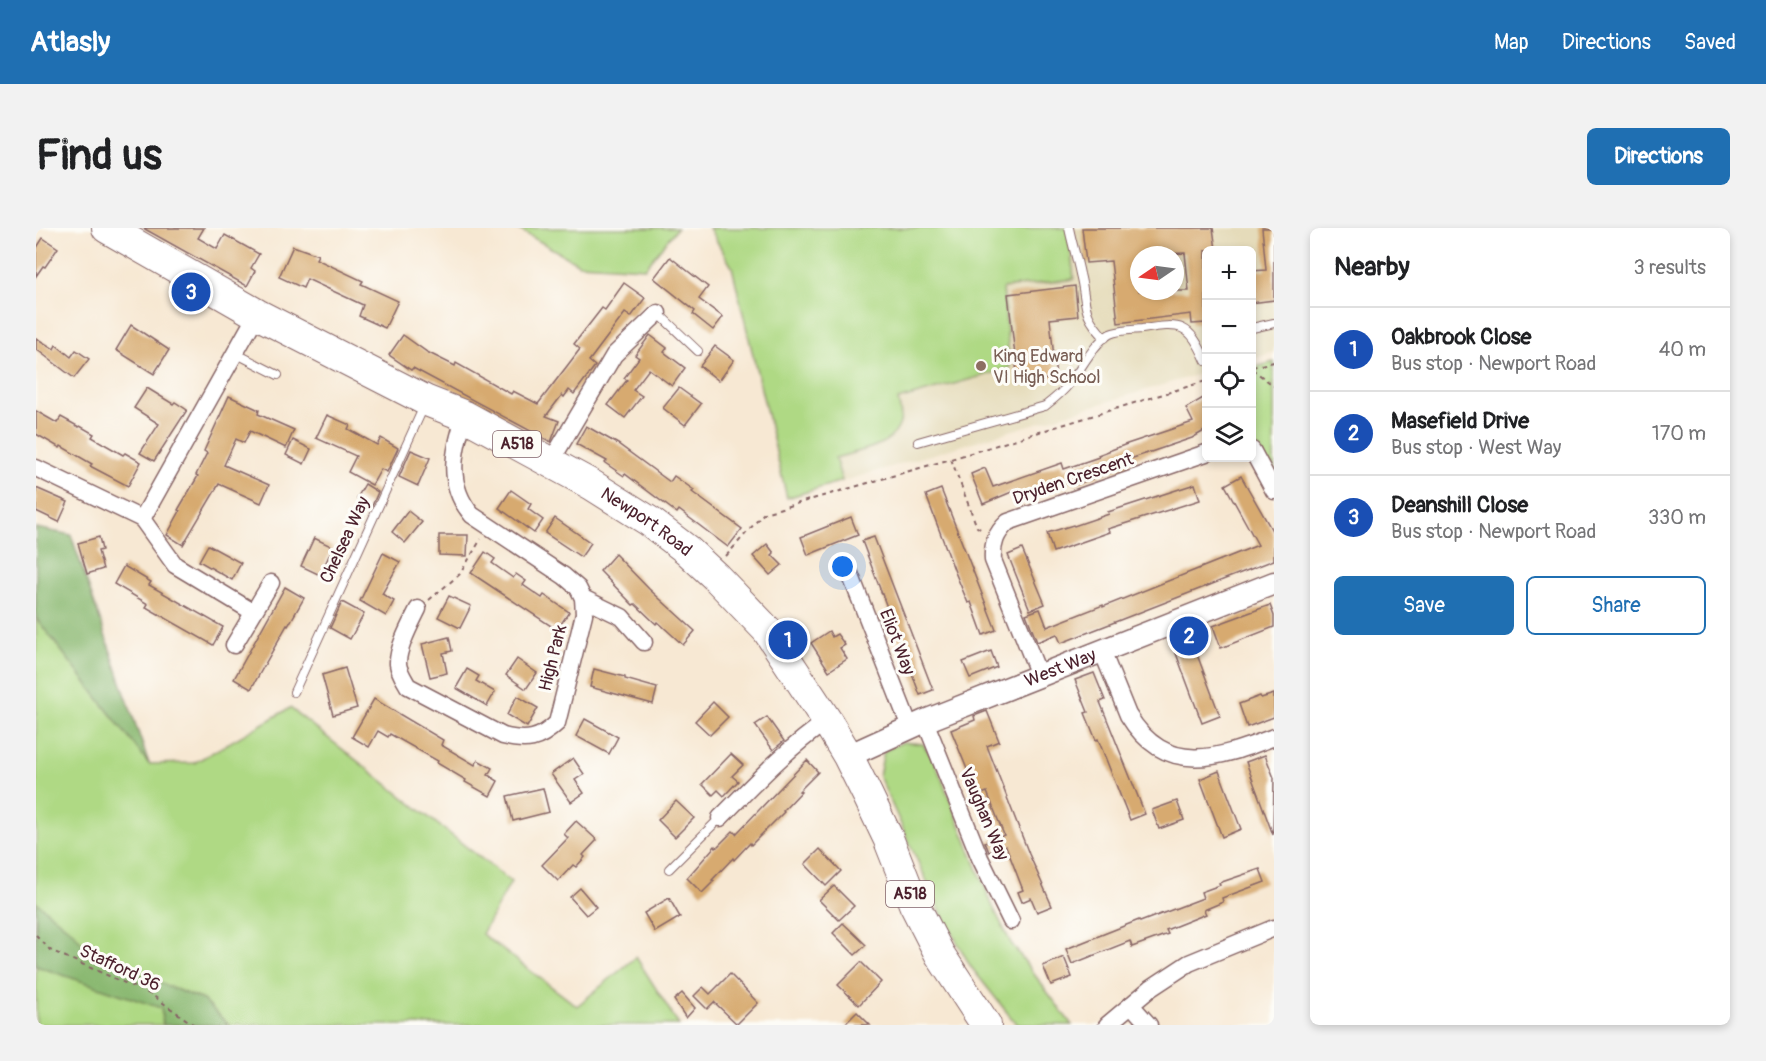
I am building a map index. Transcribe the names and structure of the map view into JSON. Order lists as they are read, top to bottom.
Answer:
{
  "streets": {
    "highway": ["A518", "Newport Road"],
    "street": [
      "Dryden Crescent",
      "Eliot Way",
      "High Park",
      "West Way",
      "Vaughan Way"
    ],
    "lane": ["Chelsea Way"],
    "path": ["Stafford 36"]
  },
  "crossings": [
    ["Newport Road", "Chelsea Way"],
    ["Newport Road", "West Way"],
    ["Eliot Way", "West Way"],
    ["Eliot Way", "Vaughan Way"],
    ["West Way", "Vaughan Way"]
  ],
  "places": ["King Edward VI High School"],
  "north": "left",
  "page": {
    "header": "Atlasly",
    "nav": ["Map", "Directions", "Saved"],
    "buttons": [
      "Directions",
      ["Save", "Share"]
    ],
    "title": "Find us",
    "heading": ["Nearby", "3 results"],
    "map_buttons": ["+", "−"],
    "pins": ["3", "2", "1"],
    "list": [
      {
        "mark": "1",
        "name": "Oakbrook Close",
        "note": "Bus stop · Newport Road",
        "value": "40 m"
      },
      {
        "mark": "2",
        "name": "Masefield Drive",
        "note": "Bus stop · West Way",
        "value": "170 m"
      },
      {
        "mark": "3",
        "name": "Deanshill Close",
        "note": "Bus stop · Newport Road",
        "value": "330 m"
      }
    ]
  }
}
